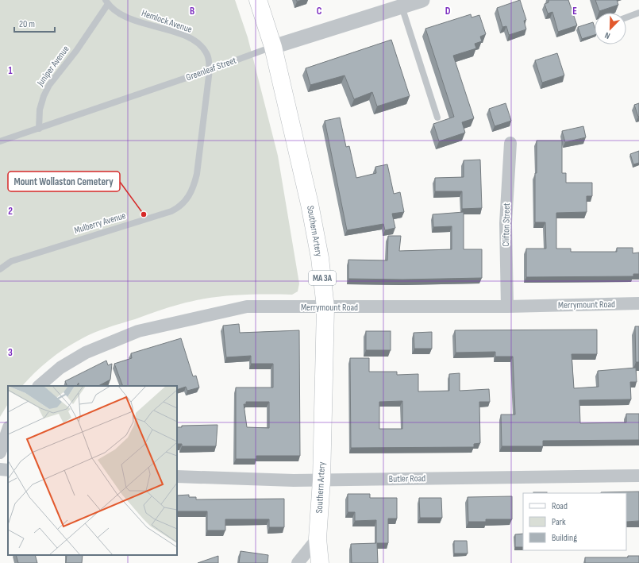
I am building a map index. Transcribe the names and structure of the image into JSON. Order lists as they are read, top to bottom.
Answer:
{
  "streets": {
    "main road": ["Southern Artery", "MA 3A"],
    "street": [
      "Greenleaf Street",
      "Clifton Street",
      "Merrymount Road",
      "Butler Road"
    ],
    "lane": ["Hemlock Avenue", "Juniper Avenue", "Mulberry Avenue"]
  },
  "crossings": [
    ["Hemlock Avenue", "Juniper Avenue"],
    ["Hemlock Avenue", "Greenleaf Street"],
    ["Hemlock Avenue", "Mulberry Avenue"],
    ["Juniper Avenue", "Greenleaf Street"],
    ["Greenleaf Street", "Mulberry Avenue"],
    ["Greenleaf Street", "Southern Artery"],
    ["Clifton Street", "Merrymount Road"],
    ["Southern Artery", "Merrymount Road"],
    ["Southern Artery", "Butler Road"]
  ],
  "places": ["Mount Wollaston Cemetery"],
  "legend": ["Road", "Park", "Building"],
  "scale_bar": "20 m",
  "north": "bottom left",
  "grid": {
    "columns": [
      "B",
      "C",
      "D",
      "E"
    ],
    "rows": ["1", "2", "3"]
  }
}
